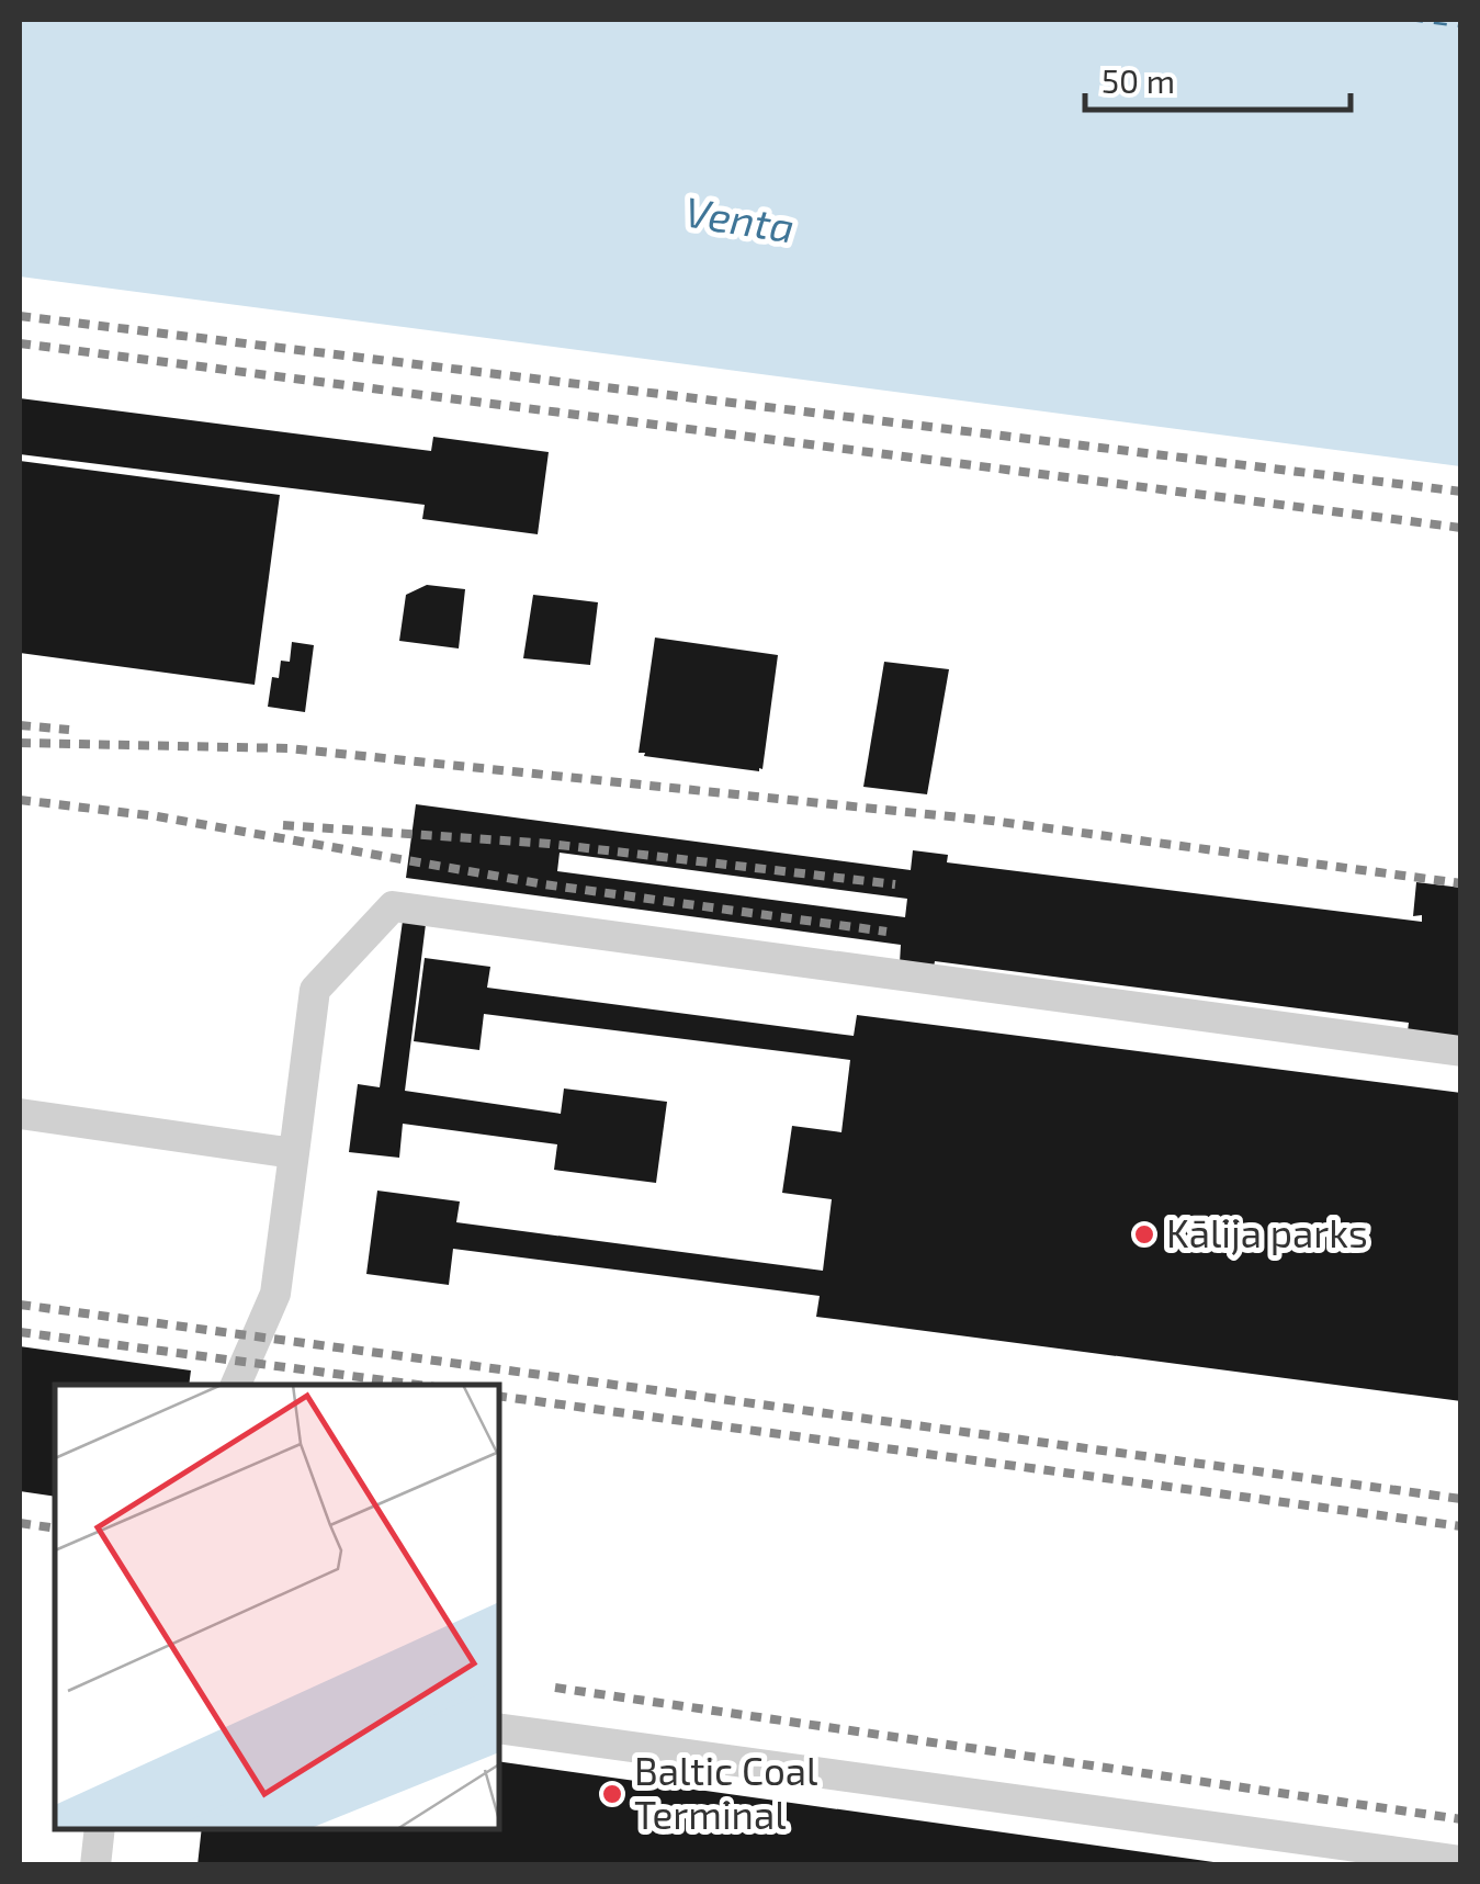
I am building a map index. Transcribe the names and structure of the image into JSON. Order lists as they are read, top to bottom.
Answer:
{
  "water": ["Venta"],
  "places": ["Kālija parks", "Baltic Coal Terminal"],
  "scale_bar": "50 m"
}
